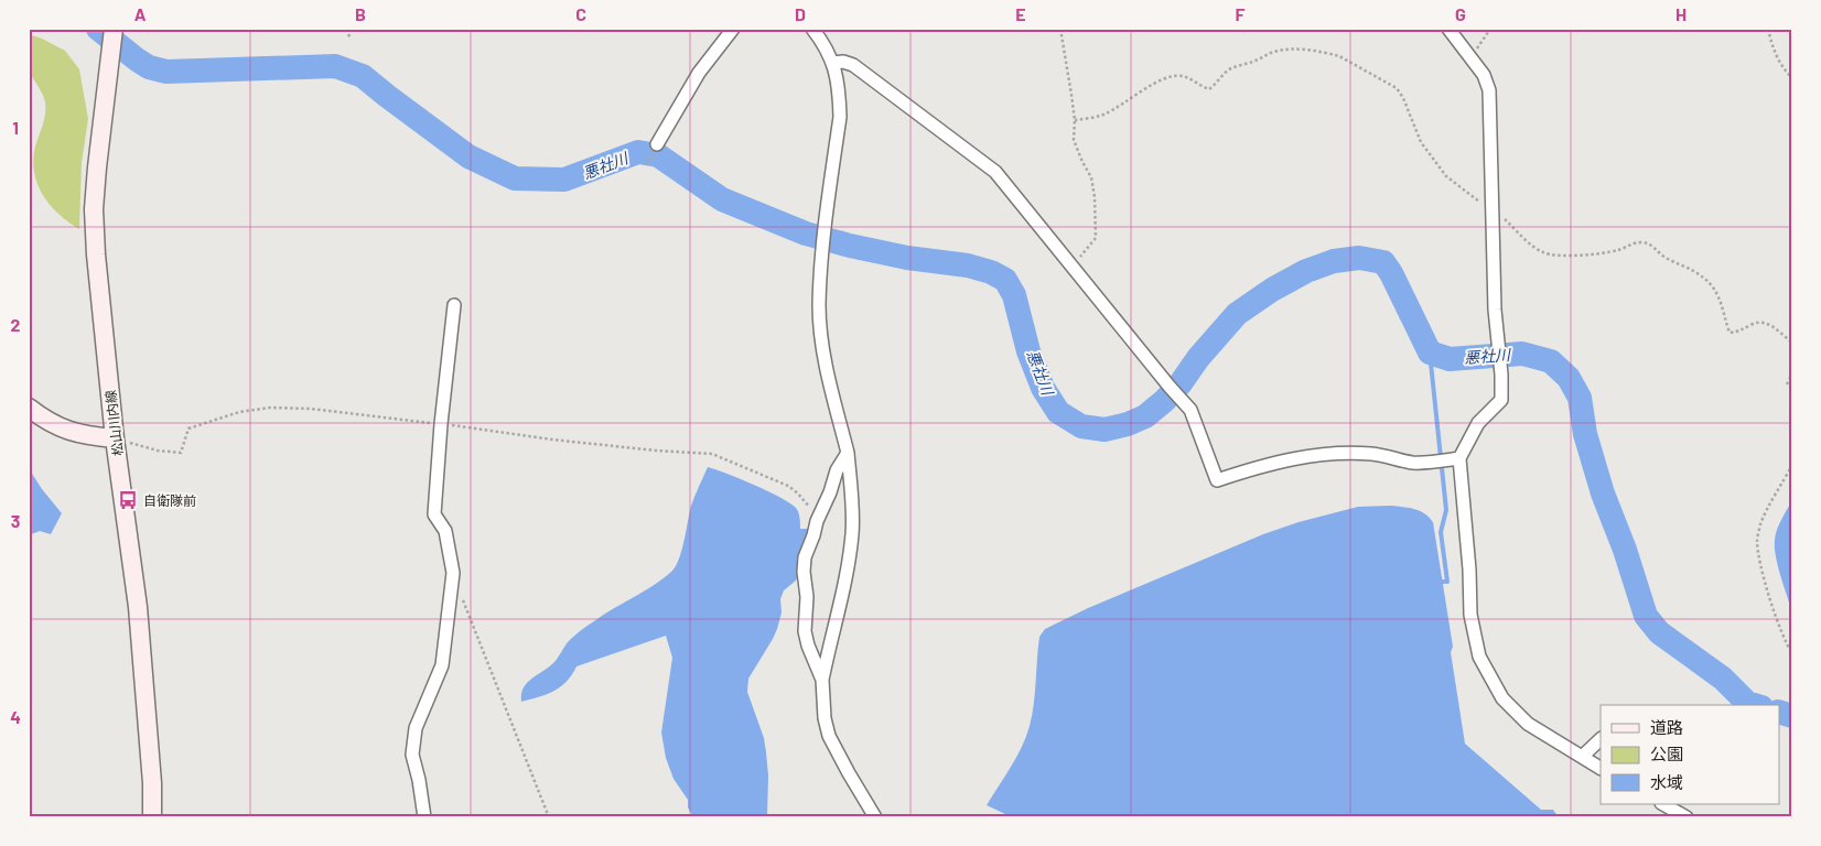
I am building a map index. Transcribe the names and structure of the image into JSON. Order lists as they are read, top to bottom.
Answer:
{
  "streets": {
    "main road": ["松山川内線"]
  },
  "water": ["悪社川"],
  "places": {
    "bus stop": ["自衛隊前"]
  },
  "legend": ["道路", "公園", "水域"],
  "grid": {
    "columns": [
      "A",
      "B",
      "C",
      "D",
      "E",
      "F",
      "G",
      "H"
    ],
    "rows": [
      "1",
      "2",
      "3",
      "4"
    ]
  }
}
